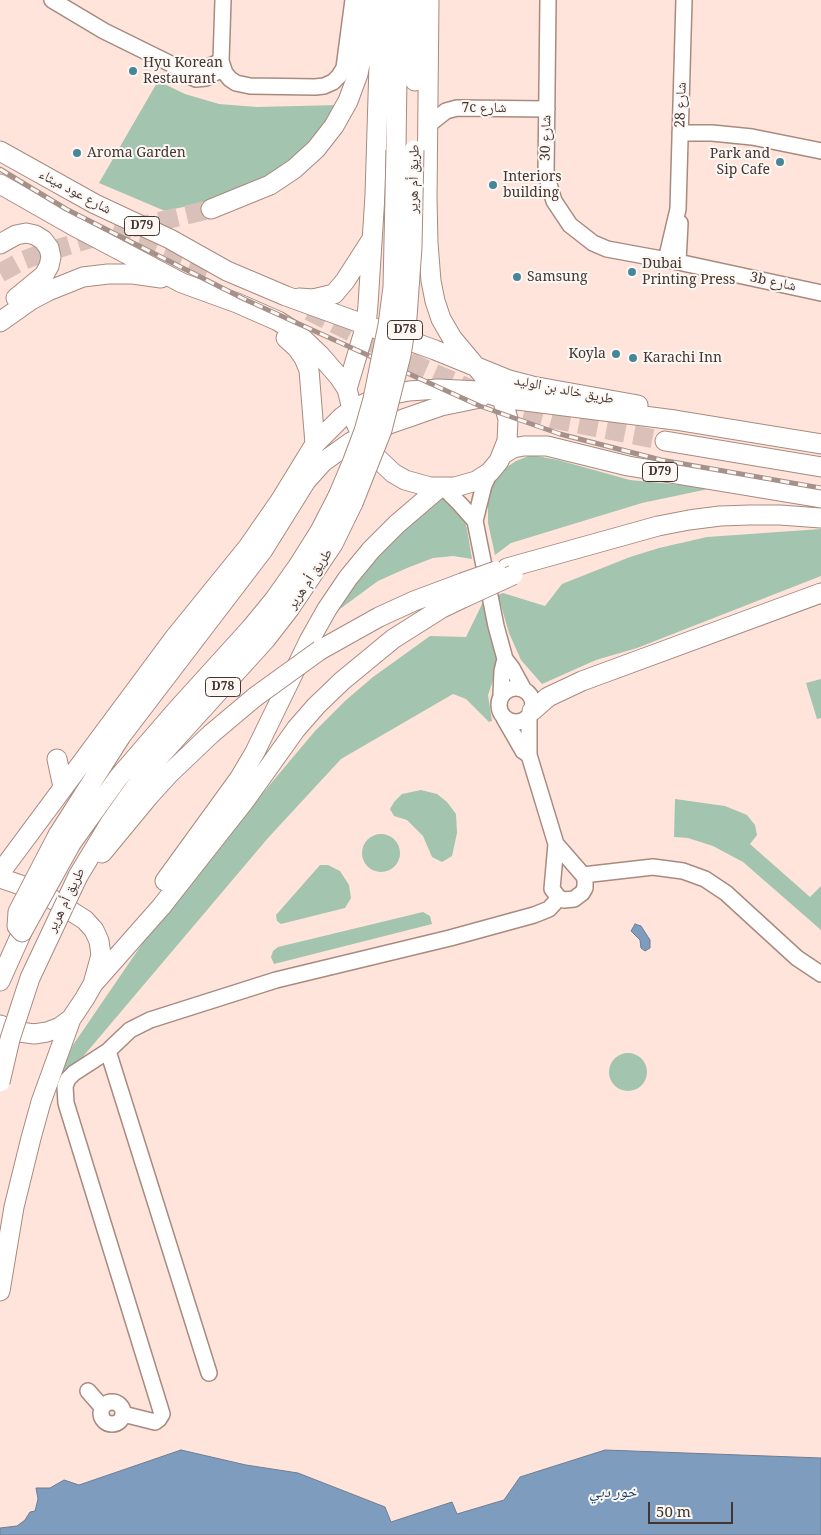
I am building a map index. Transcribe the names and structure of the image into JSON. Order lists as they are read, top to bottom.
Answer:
{
  "streets": {
    "main road": [
      "طريق أم هرير",
      "شارع عود ميثاء",
      "D79",
      "D78",
      "طريق خالد بن الوليد"
    ],
    "street": [
      "شارع 28",
      "7c شارع",
      "شارع 30",
      "3b شارع"
    ]
  },
  "crossings": [
    ["شارع 28", "شارع 30"],
    ["شارع 28", "3b شارع"],
    ["7c شارع", "شارع 30"],
    ["شارع 30", "3b شارع"],
    ["شارع عود ميثاء", "D79"],
    ["شارع عود ميثاء", "طريق خالد بن الوليد"]
  ],
  "water": ["خور دبي"],
  "places": [
    "Hyu Korean Restaurant",
    "Aroma Garden",
    "Park and Sip Cafe",
    "Interiors building",
    "Dubai Printing Press",
    "Samsung",
    "Koyla",
    "Karachi Inn"
  ],
  "scale_bar": "50 m"
}
